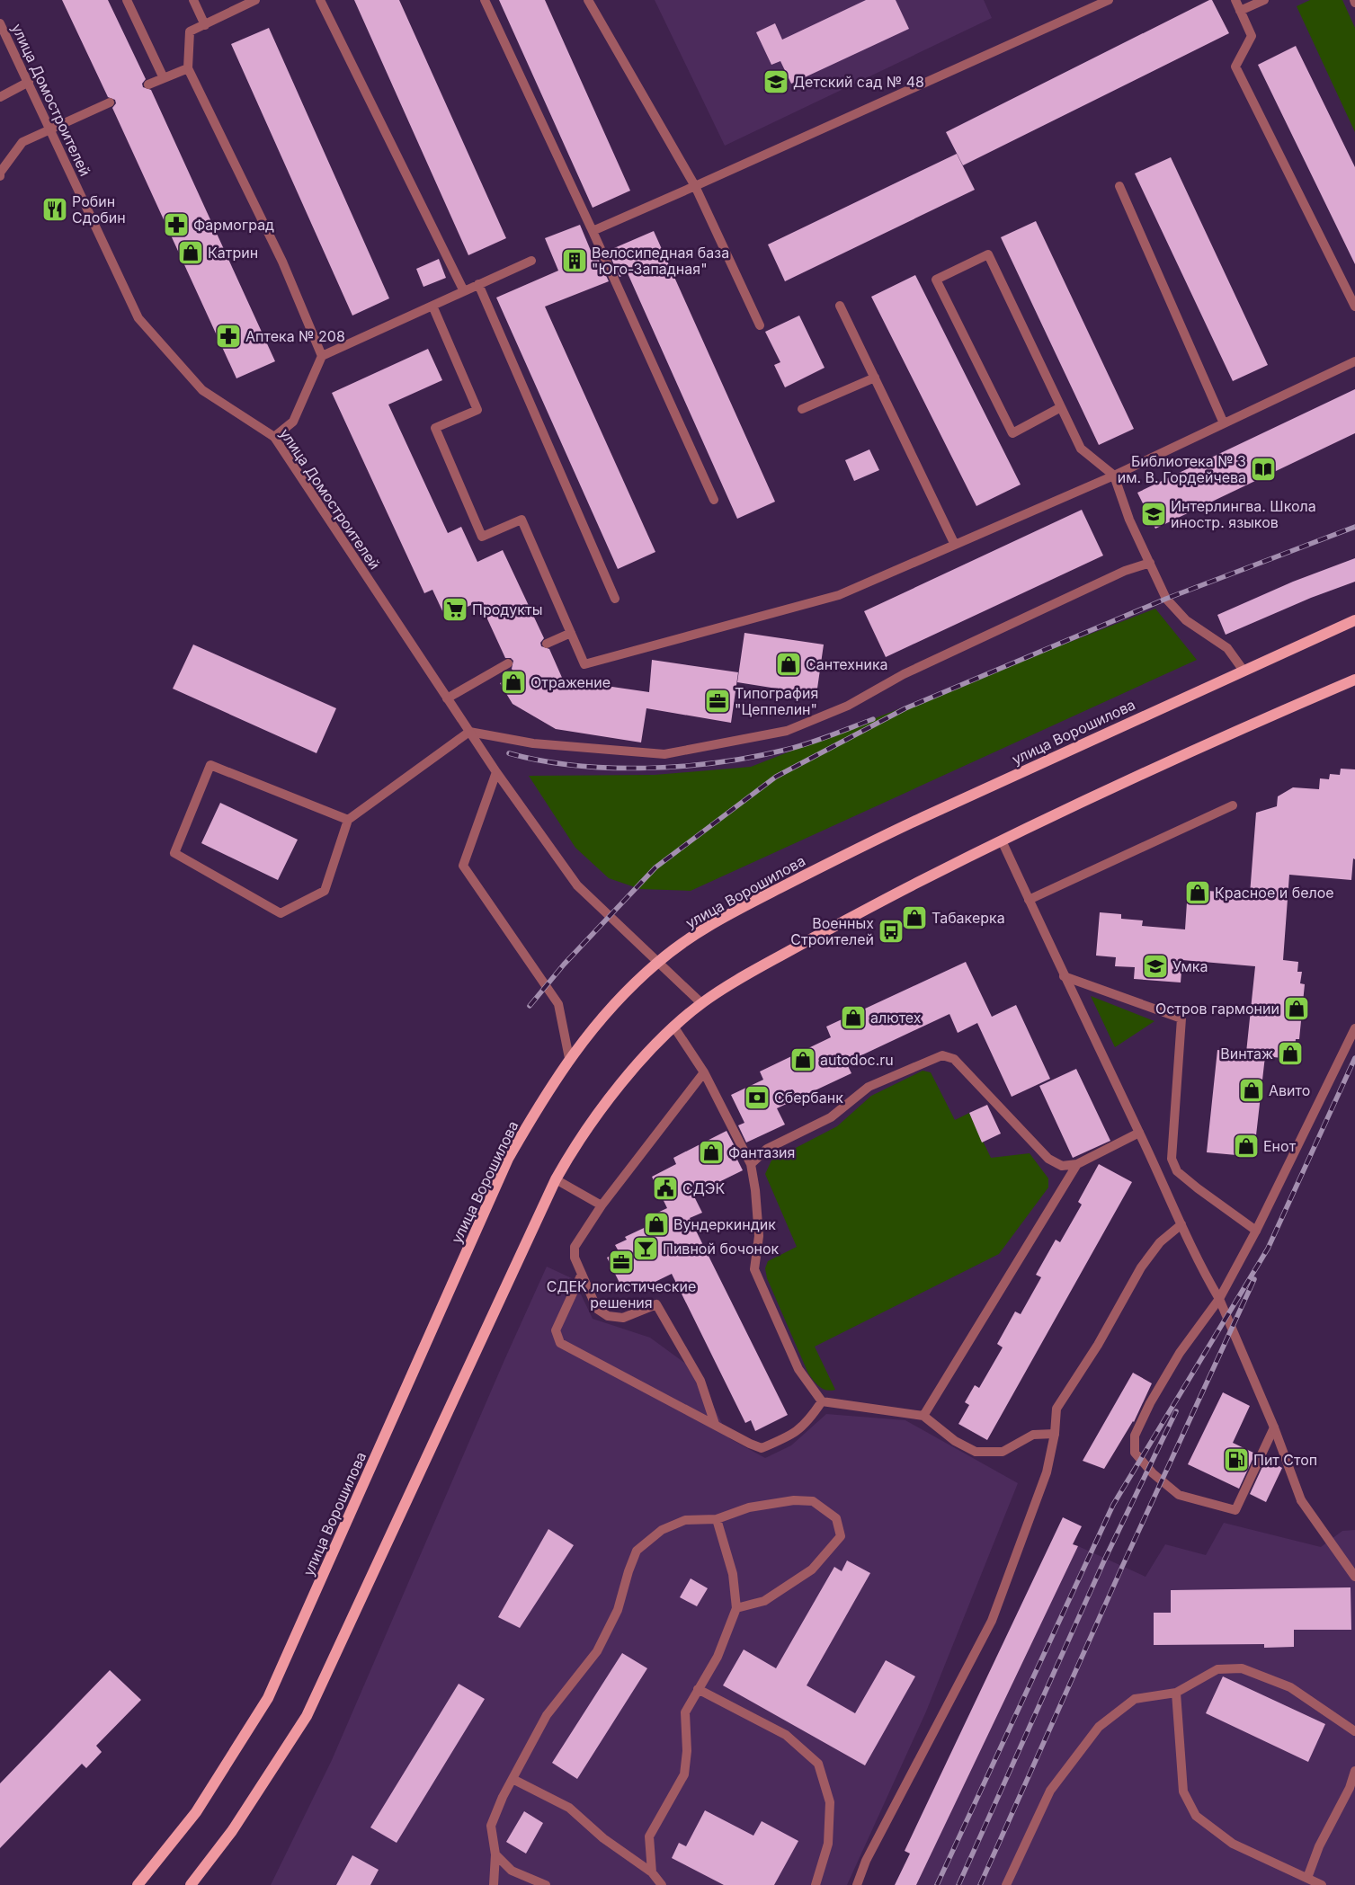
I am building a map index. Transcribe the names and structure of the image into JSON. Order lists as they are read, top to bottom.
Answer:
{
  "streets": {
    "main road": ["улица Ворошилова"],
    "street": ["улица Домостроителей"]
  },
  "crossings": [
    ["улица Домостроителей", "улица Ворошилова"]
  ],
  "places": {
    "school or university": ["Детский сад № 48", "Интерлингва. Школа иностр. языков", "Умка"],
    "restaurant": ["Робин Сдобин"],
    "pharmacy": ["Фармоград", "Аптека № 208"],
    "shop": [
      "Катрин",
      "Сантехника",
      "Отражение",
      "Красное и белое",
      "Табакерка",
      "Остров гармонии",
      "алютех",
      "Винтаж",
      "autodoc.ru",
      "Авито",
      "Енот",
      "Фантазия",
      "Вундеркиндик"
    ],
    "building": ["Велосипедная база \"Юго-Западная\""],
    "library": ["Библиотека № 3 им. В. Гордейчева"],
    "supermarket": ["Продукты"],
    "office": ["Типография \"Цеппелин\"", "СДЕК логистические решения"],
    "bus stop": ["Военных Строителей"],
    "bank": ["Сбербанк"],
    "public building": ["СДЭК"],
    "bar": ["Пивной бочонок"],
    "fuel station": ["Пит Стоп"]
  }
}
